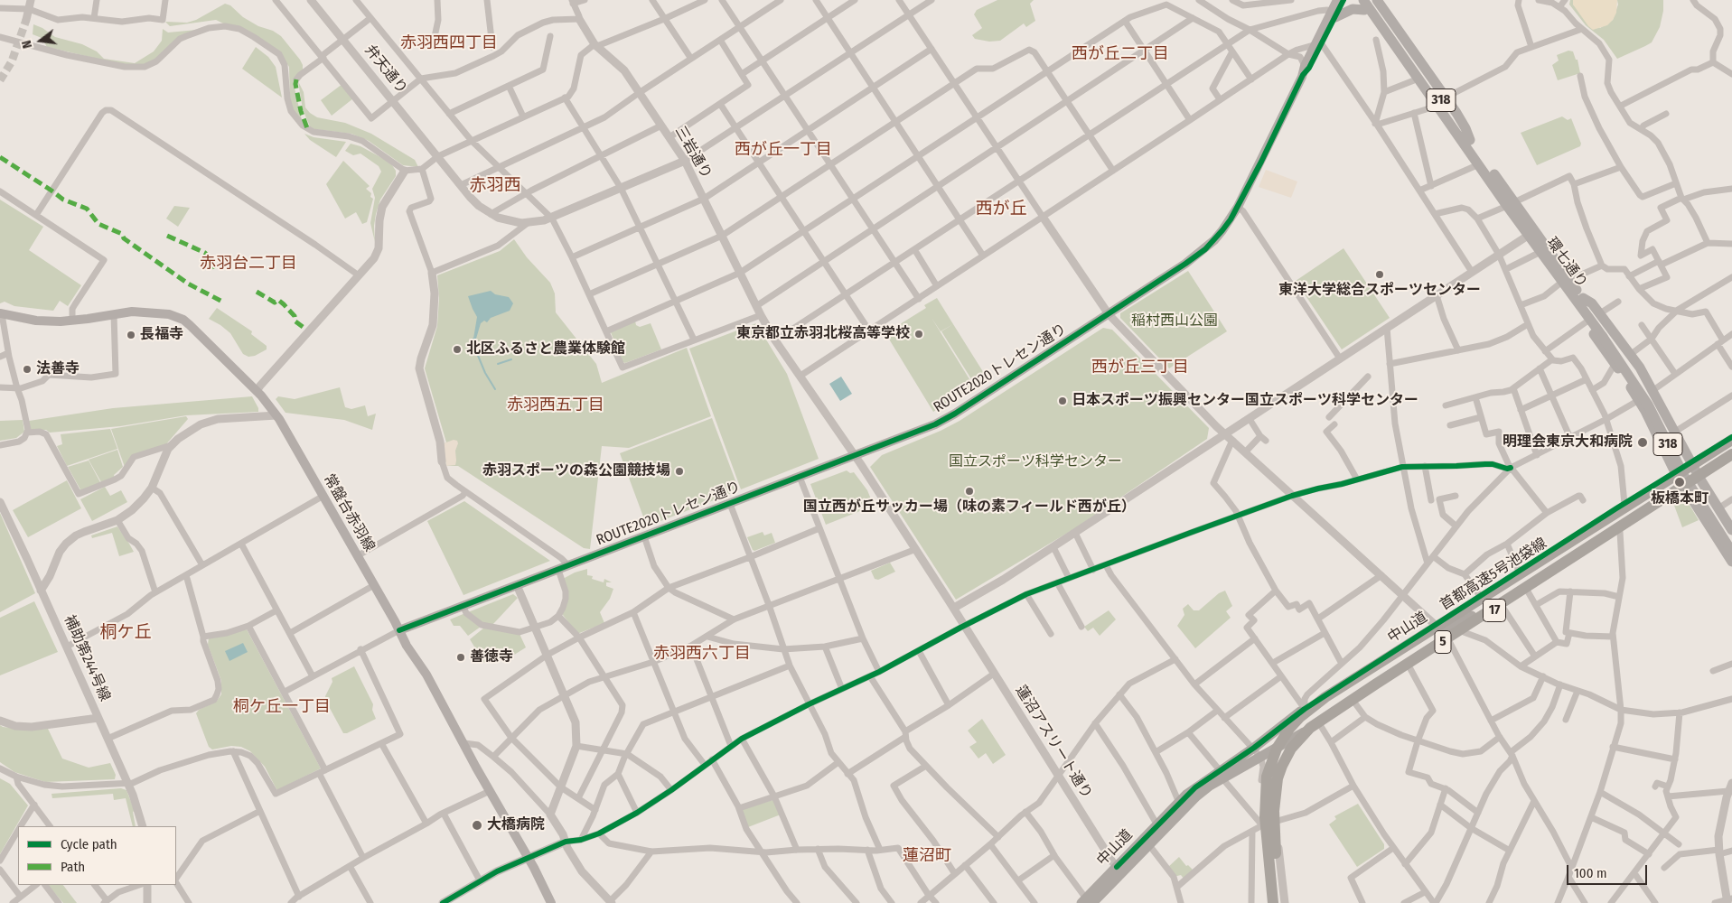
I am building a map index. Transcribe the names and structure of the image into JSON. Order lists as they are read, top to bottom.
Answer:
{
  "streets": {
    "highway": [
      "首都高速5号池袋線",
      "17",
      "中山道",
      "5"
    ],
    "main road": [
      "318",
      "環七通り",
      "ROUTE2020トレセン通り",
      "常盤台赤羽線"
    ],
    "street": [
      "弁天通り",
      "三岩通り",
      "補助第244号線",
      "蓮沼アスリート通り"
    ]
  },
  "crossings": [
    ["弁天通り", "三岩通り"],
    ["三岩通り", "ROUTE2020トレセン通り"],
    ["三岩通り", "蓮沼アスリート通り"],
    ["ROUTE2020トレセン通り", "常盤台赤羽線"],
    ["ROUTE2020トレセン通り", "蓮沼アスリート通り"],
    ["首都高速5号池袋線", "17"],
    ["首都高速5号池袋線", "中山道"],
    ["首都高速5号池袋線", "5"],
    ["17", "中山道"],
    ["中山道", "蓮沼アスリート通り"]
  ],
  "districts": [
    "赤羽西四丁目",
    "西が丘二丁目",
    "西が丘一丁目",
    "赤羽西",
    "西が丘",
    "赤羽台二丁目",
    "西が丘三丁目",
    "赤羽西五丁目",
    "桐ケ丘",
    "赤羽西六丁目",
    "桐ケ丘一丁目",
    "蓮沼町"
  ],
  "parks": ["稲村西山公園", "国立スポーツ科学センター"],
  "places": [
    "東洋大学総合スポーツセンター",
    "東京都立赤羽北桜高等学校",
    "長福寺",
    "北区ふるさと農業体験館",
    "法善寺",
    "日本スポーツ振興センター国立スポーツ科学センター",
    "明理会東京大和病院",
    "赤羽スポーツの森公園競技場",
    "板橋本町",
    "国立西が丘サッカー場（味の素フィールド西が丘）",
    "善徳寺",
    "大橋病院"
  ],
  "legend": ["Cycle path", "Path"],
  "scale_bar": "100 m",
  "north": "left"
}
